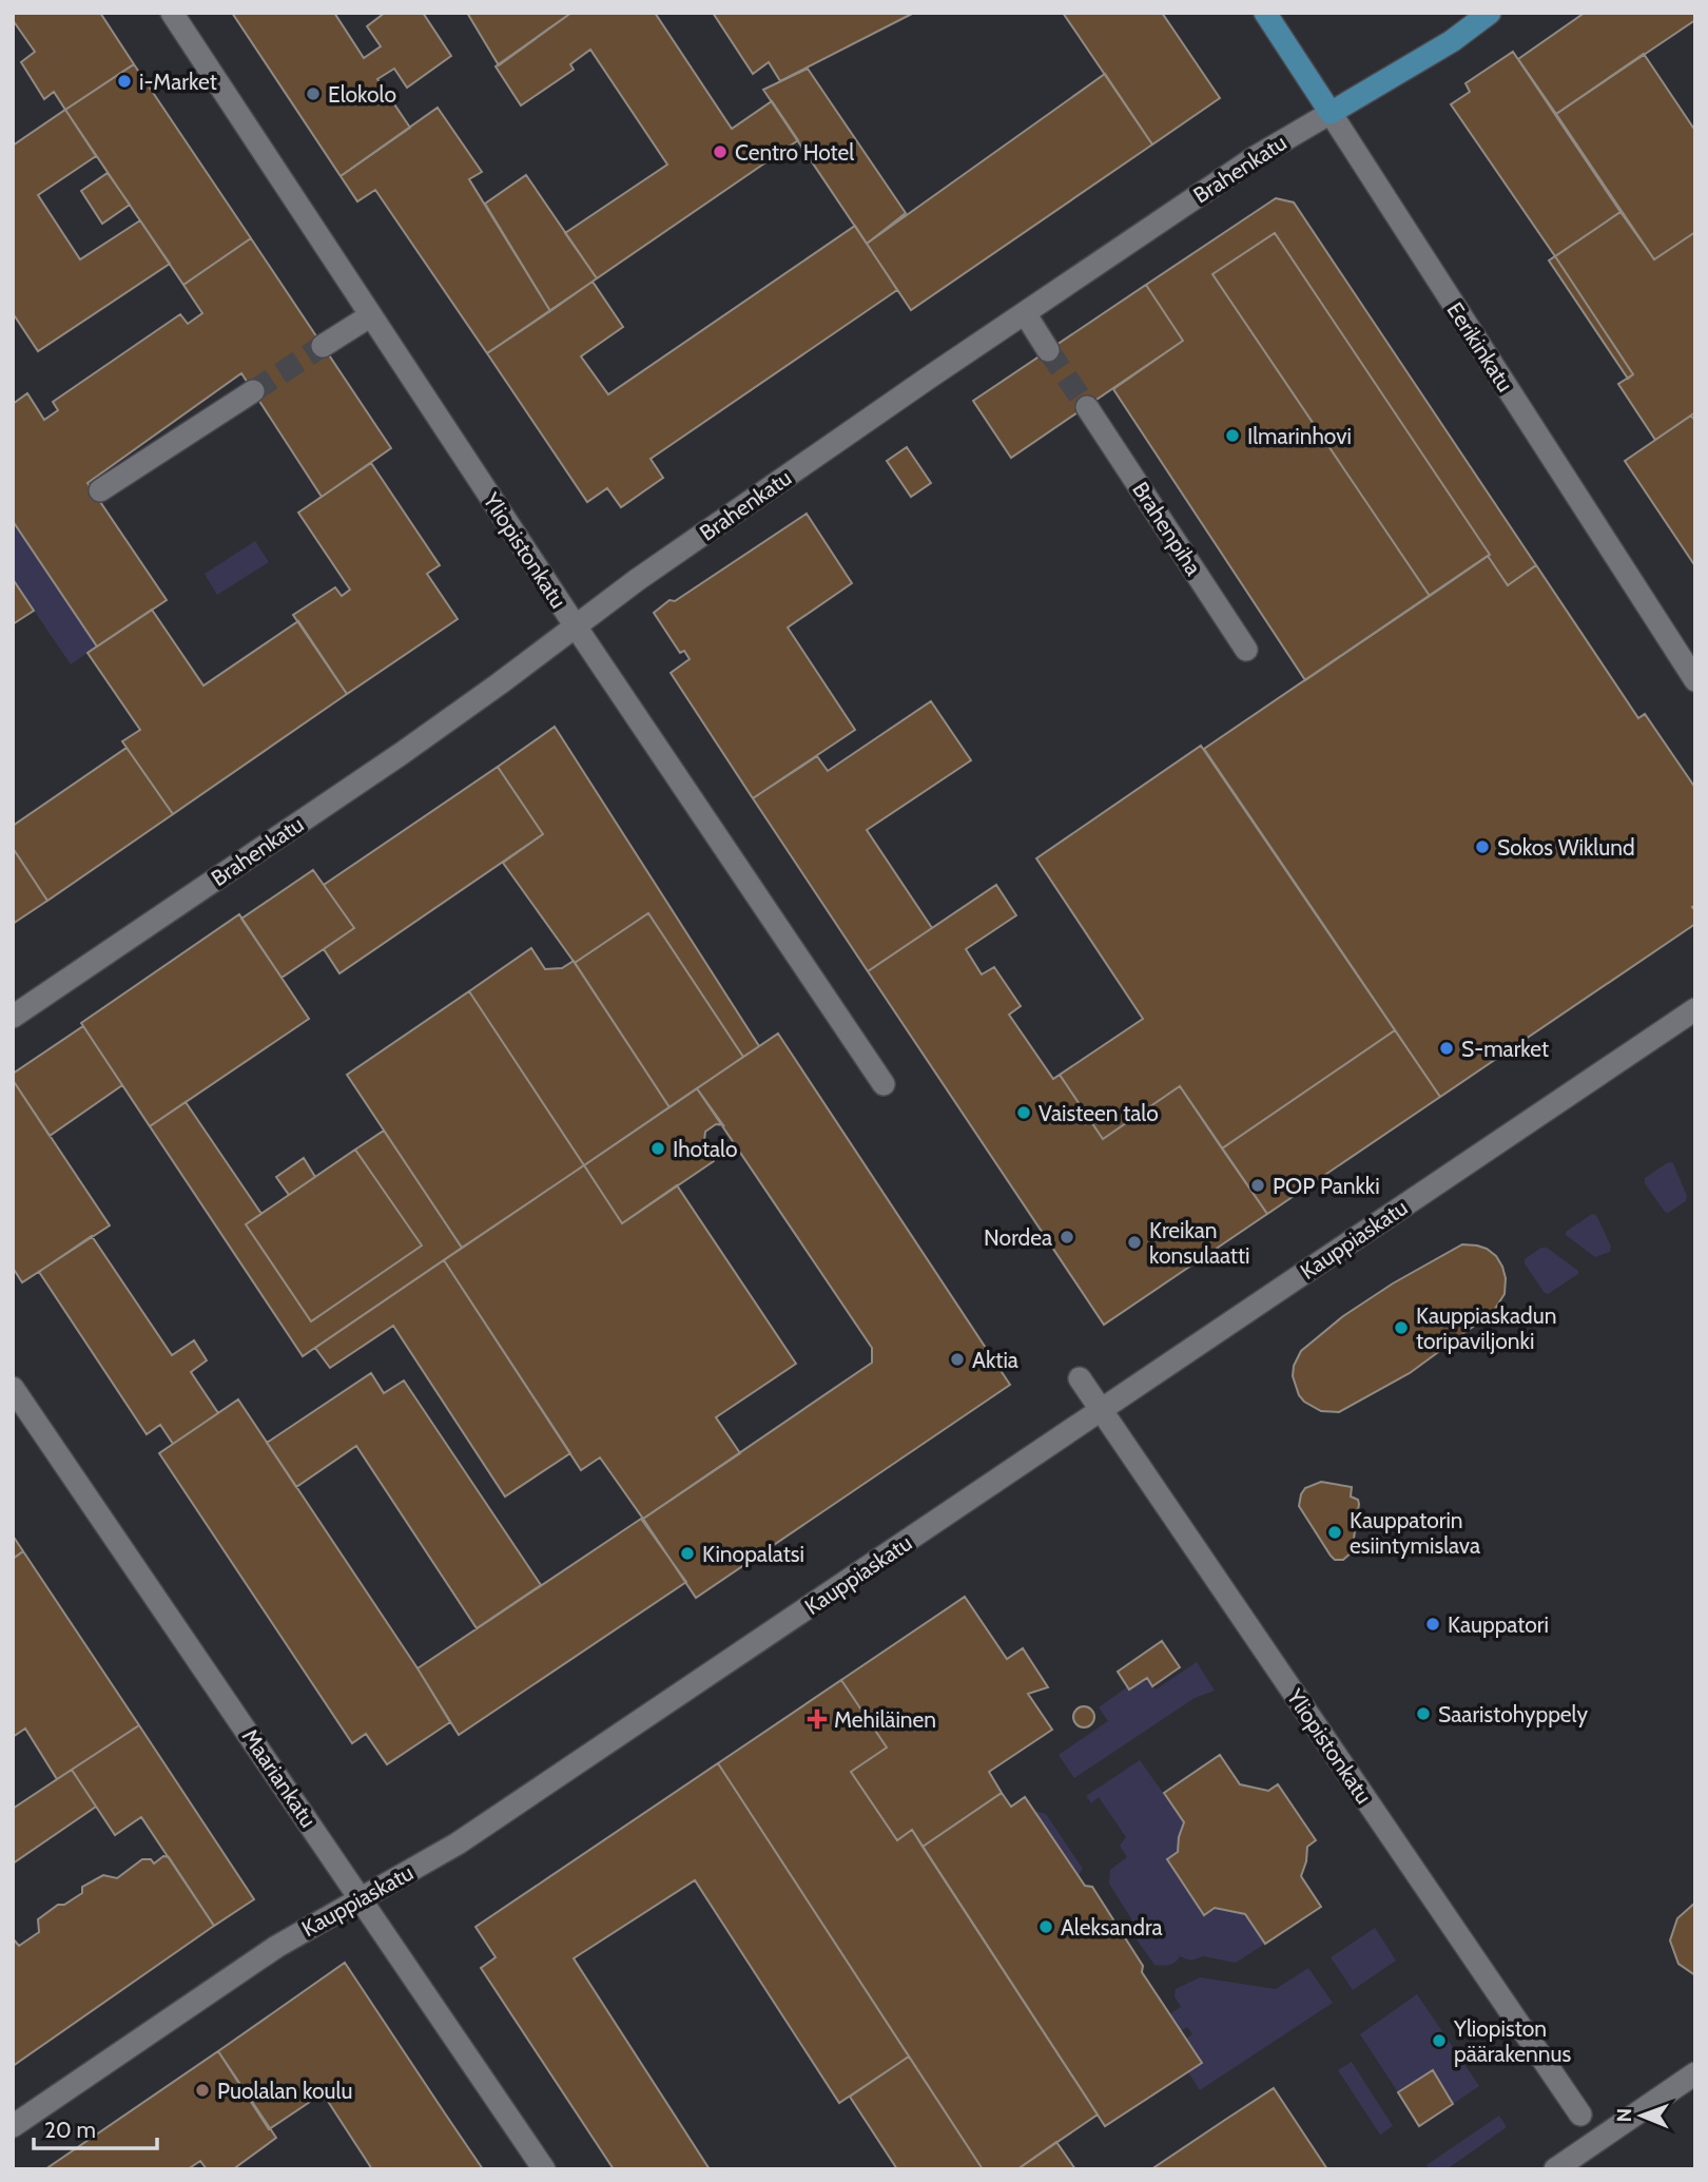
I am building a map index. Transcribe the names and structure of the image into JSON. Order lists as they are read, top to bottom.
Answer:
{
  "streets": {
    "main road": ["Brahenkatu", "Eerikinkatu"],
    "street": [
      "Brahenpiha",
      "Yliopistonkatu",
      "Kauppiaskatu",
      "Maariankatu"
    ]
  },
  "crossings": [
    ["Brahenkatu", "Eerikinkatu"],
    ["Brahenkatu", "Yliopistonkatu"],
    ["Yliopistonkatu", "Kauppiaskatu"],
    ["Kauppiaskatu", "Maariankatu"]
  ],
  "places": {
    "other": [
      "i-Market",
      "Elokolo",
      "Centro Hotel",
      "Ilmarinhovi",
      "Sokos Wiklund",
      "S-market",
      "Vaisteen talo",
      "Ihotalo",
      "POP Pankki",
      "Nordea",
      "Kreikan konsulaatti",
      "Kauppiaskadun toripaviljonki",
      "Aktia",
      "Kauppatorin esiintymislava",
      "Kinopalatsi",
      "Kauppatori",
      "Saaristohyppely",
      "Aleksandra",
      "Yliopiston päärakennus",
      "Puolalan koulu"
    ],
    "health": ["Mehiläinen"]
  },
  "scale_bar": "20 m",
  "north": "left"
}
